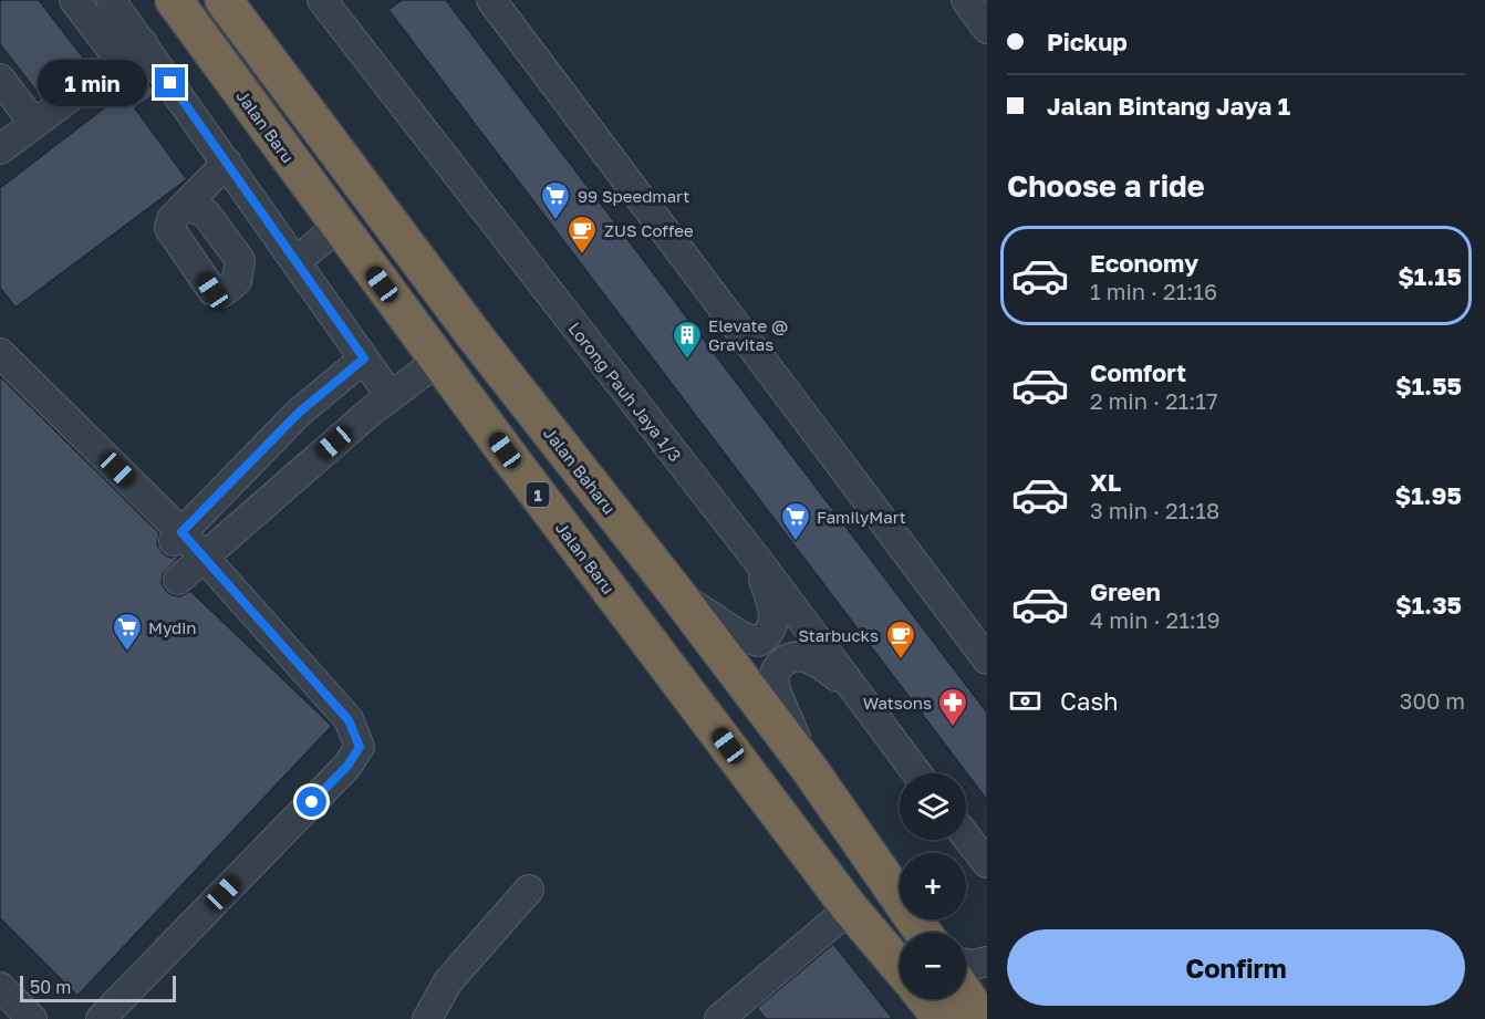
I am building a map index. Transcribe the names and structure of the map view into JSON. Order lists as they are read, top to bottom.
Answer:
{
  "streets": {
    "highway": ["Jalan Baru", "Jalan Baharu", "1"],
    "street": ["Lorong Pauh Jaya 1/3"]
  },
  "places": {
    "supermarket": ["99 Speedmart", "FamilyMart", "Mydin"],
    "cafe": ["ZUS Coffee", "Starbucks"],
    "building": ["Elevate @ Gravitas"],
    "pharmacy": ["Watsons"]
  },
  "scale_bar": "50 m",
  "page": {
    "banner": ["Pickup", "Jalan Bintang Jaya 1"],
    "bubble": "1 min",
    "heading": "Choose a ride",
    "list": [
      {
        "name": "Economy",
        "note": "1 min · 21:16",
        "value": "$1.15"
      },
      {
        "name": "Comfort",
        "note": "2 min · 21:17",
        "value": "$1.55"
      },
      {
        "name": "XL",
        "note": "3 min · 21:18",
        "value": "$1.95"
      },
      {
        "name": "Green",
        "note": "4 min · 21:19",
        "value": "$1.35"
      }
    ],
    "pay": ["Cash", "300 m"],
    "map_buttons": ["+", "−"],
    "buttons": "Confirm",
    "scale": "50 m"
  }
}
